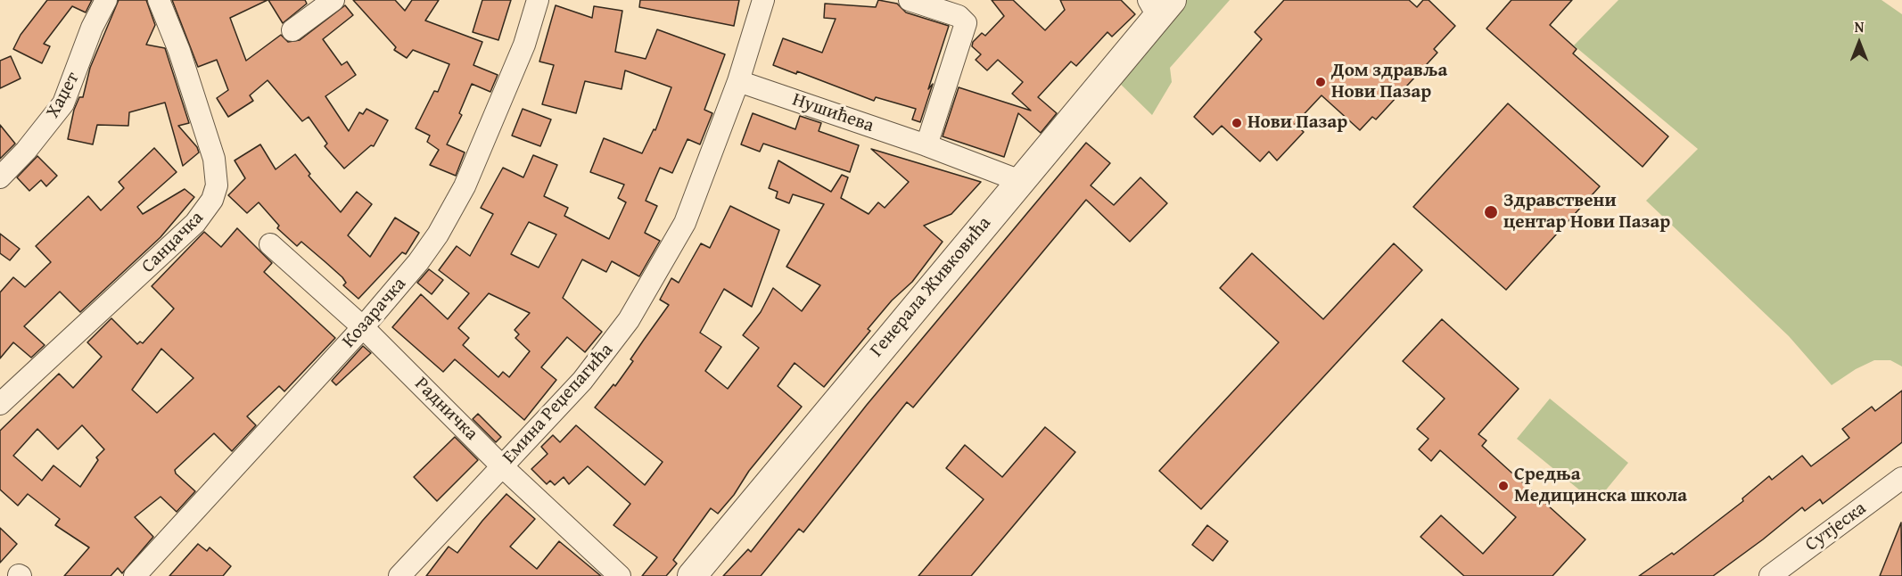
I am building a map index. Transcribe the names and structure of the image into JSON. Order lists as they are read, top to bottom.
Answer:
{
  "streets": {
    "street": [
      "Хаџет",
      "Нушићева",
      "Санџачка",
      "Генерала Живковића",
      "Козарачка",
      "Емина Реџепагића",
      "Радничка",
      "Сутјеска"
    ]
  },
  "crossings": [
    ["Нушићева", "Генерала Живковића"],
    ["Нушићева", "Емина Реџепагића"],
    ["Козарачка", "Радничка"],
    ["Емина Реџепагића", "Радничка"]
  ],
  "places": [
    "Дом здравља Нови Пазар",
    "Нови Пазар",
    "Здравствени центар Нови Пазар",
    "Средња Медицинска школа"
  ],
  "north": "top"
}
